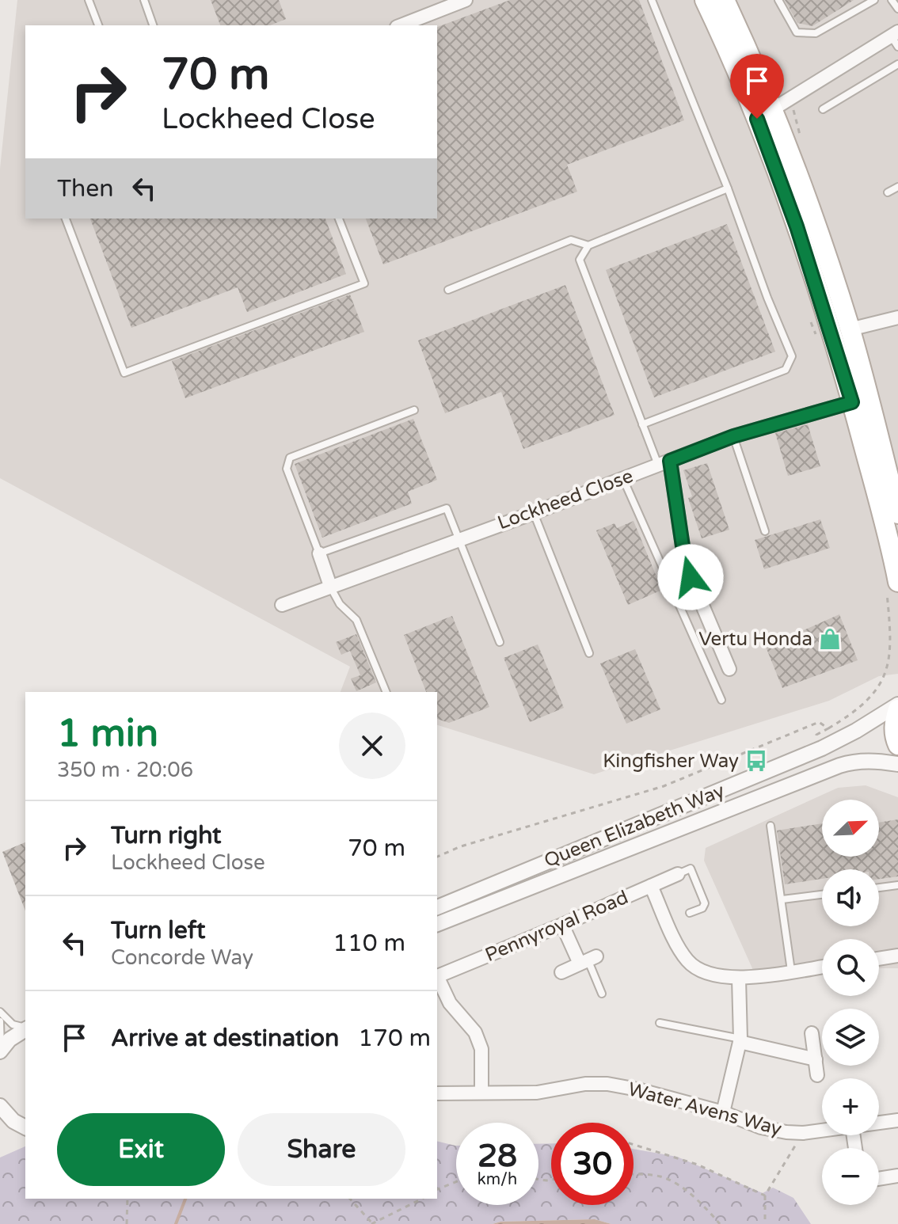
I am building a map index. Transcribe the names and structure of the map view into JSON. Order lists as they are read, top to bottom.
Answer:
{
  "streets": {
    "street": [
      "Lockheed Close",
      "Queen Elizabeth Way",
      "Pennyroyal Road",
      "Water Avens Way"
    ]
  },
  "places": {
    "shop": ["Vertu Honda"],
    "bus stop": ["Kingfisher Way"]
  },
  "north": "top right",
  "page": {
    "turn": ["70 m", "Lockheed Close"],
    "then": "Then",
    "heading": ["1 min", "350 m · 20:06"],
    "map_buttons": ["+", "−"],
    "list": [
      {
        "name": "Turn right",
        "note": "Lockheed Close",
        "value": "70 m"
      },
      {
        "name": "Turn left",
        "note": "Concorde Way",
        "value": "110 m"
      },
      {
        "name": "Arrive at destination",
        "value": "170 m"
      }
    ],
    "buttons": ["Exit", "Share"],
    "speed": "28 km/h",
    "limit": "30"
  }
}
